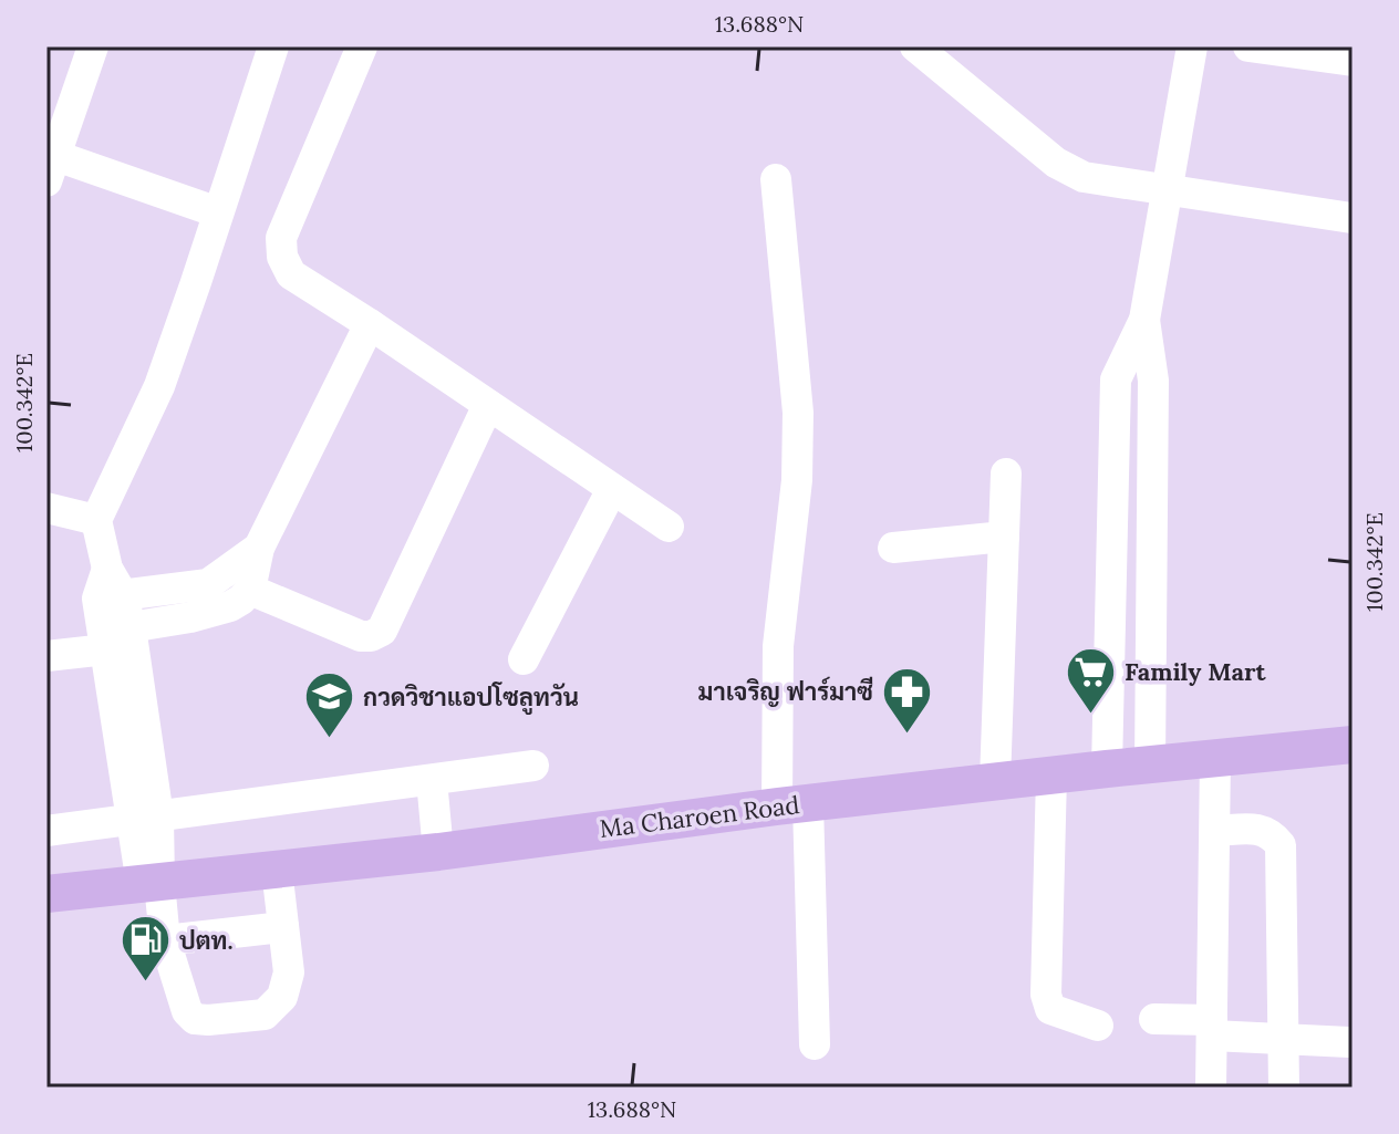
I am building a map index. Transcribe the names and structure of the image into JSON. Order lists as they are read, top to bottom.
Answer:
{
  "streets": {
    "main road": ["Ma Charoen Road"]
  },
  "places": {
    "supermarket": ["Family Mart"],
    "pharmacy": ["มาเจริญ ฟาร์มาซี"],
    "school or university": ["กวดวิชาแอปโซลูทวัน"],
    "fuel station": ["ปตท."]
  },
  "coordinates": ["13.688°N", "100.342°E"]
}
